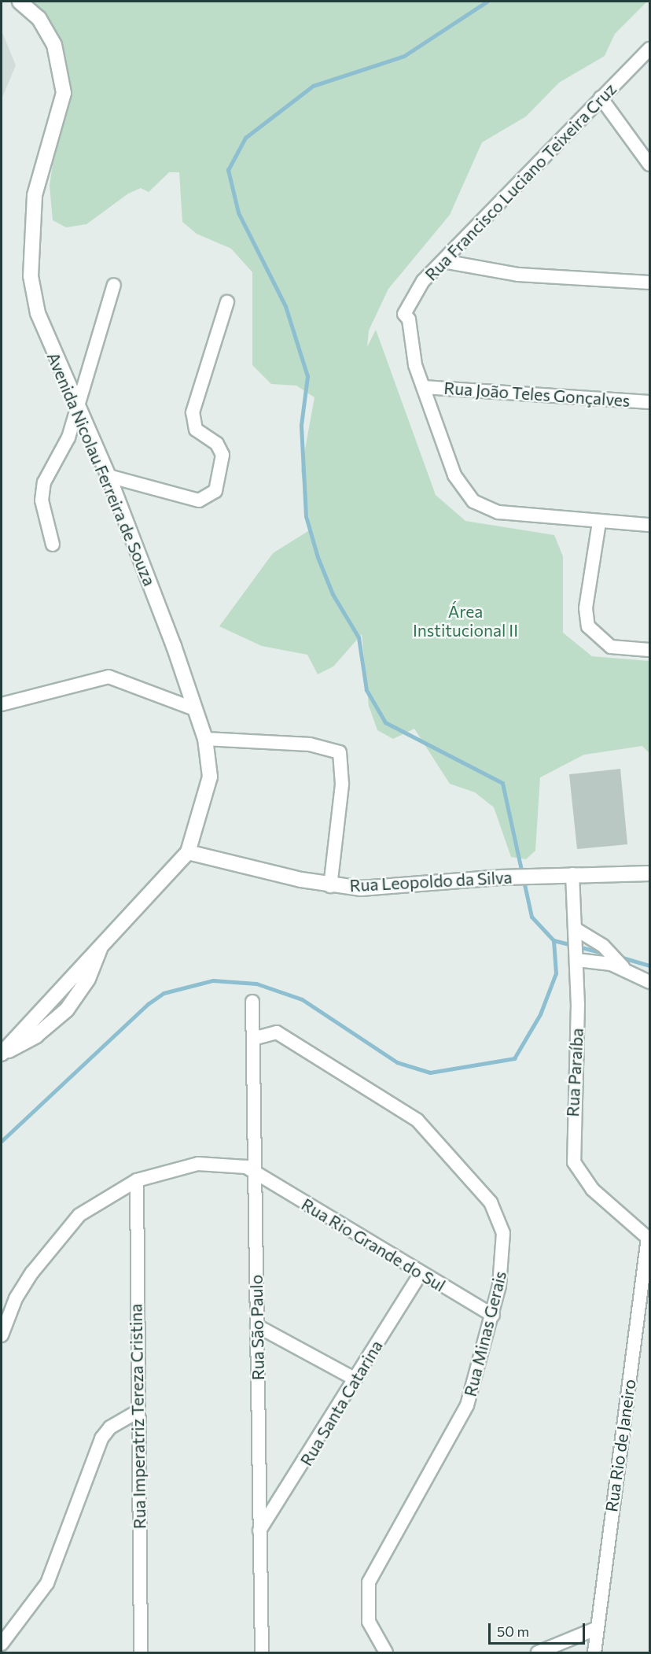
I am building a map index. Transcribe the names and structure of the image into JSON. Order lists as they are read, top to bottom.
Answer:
{
  "streets": {
    "street": [
      "Rua Francisco Luciano Teixeira Cruz",
      "Rua João Teles Gonçalves",
      "Avenida Nicolau Ferreira de Souza",
      "Rua Leopoldo da Silva",
      "Rua Paraíba",
      "Rua Rio Grande do Sul",
      "Rua São Paulo",
      "Rua Minas Gerais",
      "Rua Santa Catarina",
      "Rua Imperatriz Tereza Cristina",
      "Rua Rio de Janeiro"
    ]
  },
  "crossings": [
    ["Rua Francisco Luciano Teixeira Cruz", "Rua João Teles Gonçalves"],
    ["Avenida Nicolau Ferreira de Souza", "Rua Leopoldo da Silva"],
    ["Rua Leopoldo da Silva", "Rua Paraíba"],
    ["Rua Paraíba", "Rua Rio de Janeiro"],
    ["Rua Rio Grande do Sul", "Rua São Paulo"],
    ["Rua Rio Grande do Sul", "Rua Minas Gerais"],
    ["Rua Rio Grande do Sul", "Rua Santa Catarina"],
    ["Rua Rio Grande do Sul", "Rua Imperatriz Tereza Cristina"],
    ["Rua São Paulo", "Rua Minas Gerais"],
    ["Rua São Paulo", "Rua Santa Catarina"]
  ],
  "parks": ["Área Institucional II"],
  "scale_bar": "50 m"
}
